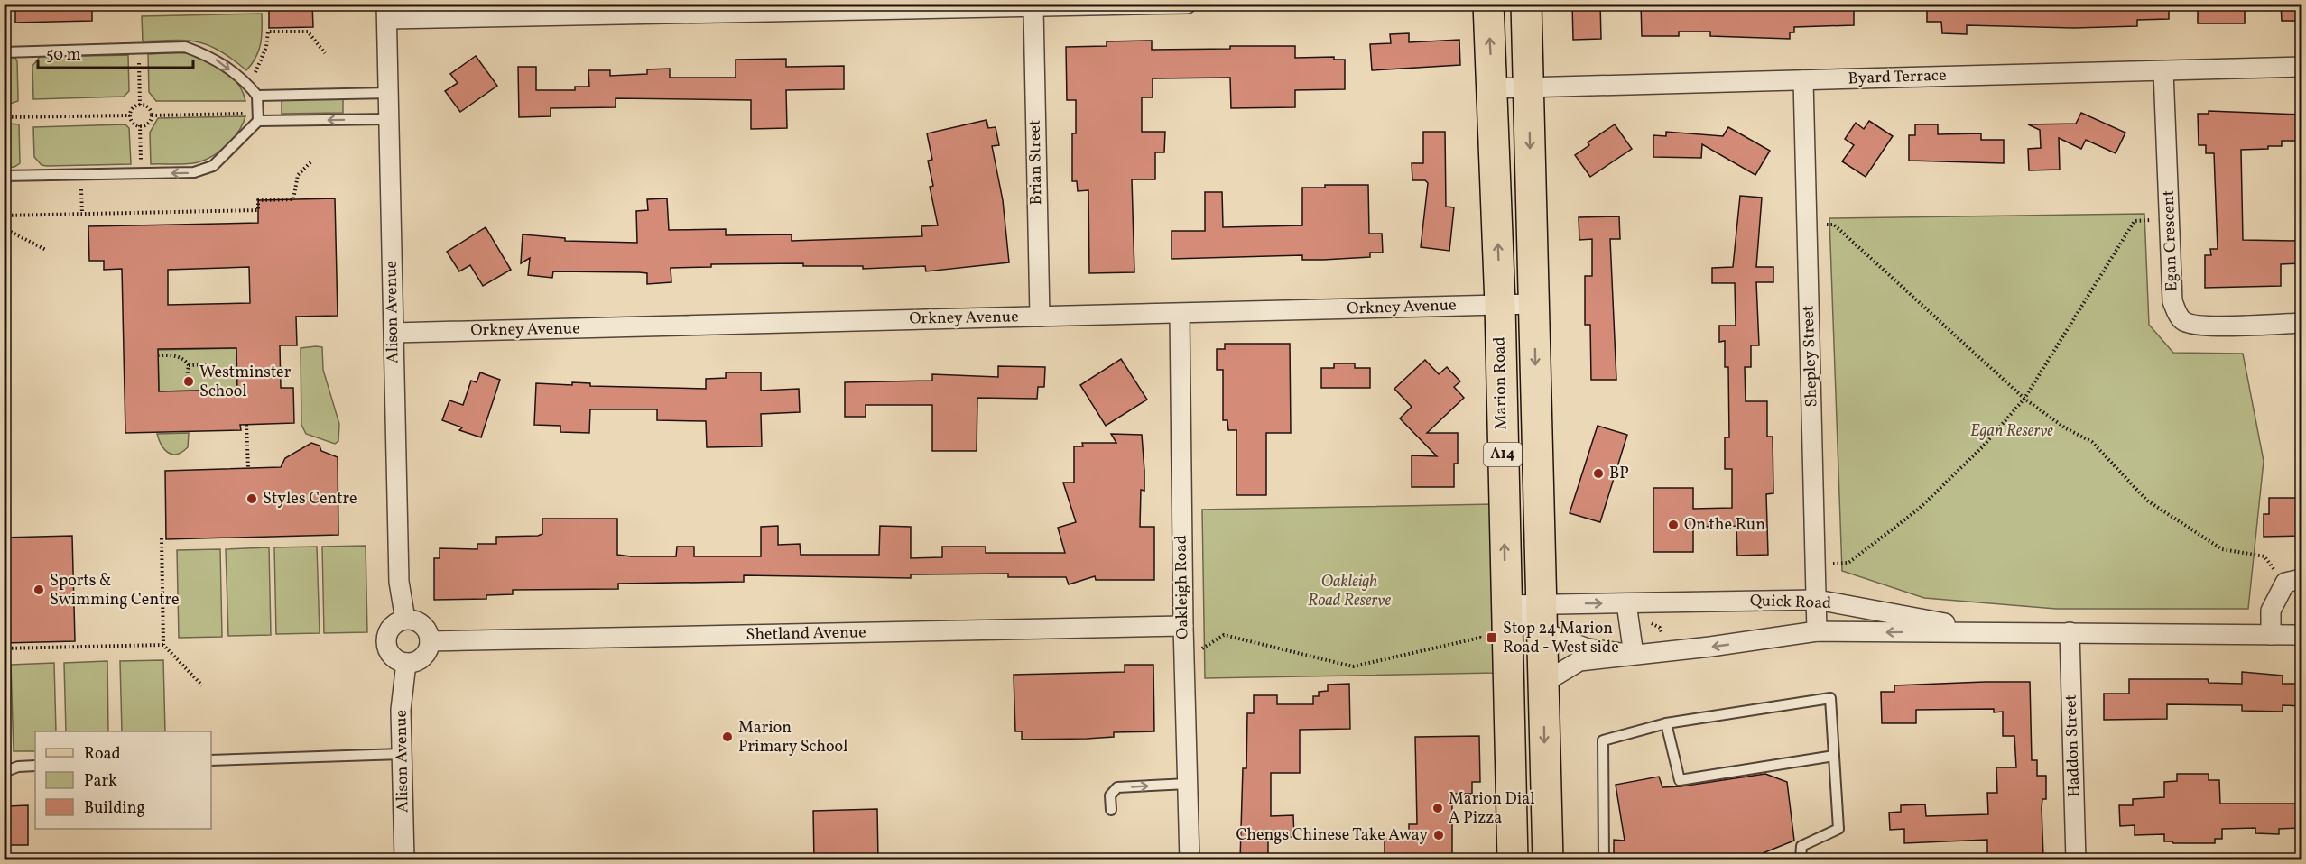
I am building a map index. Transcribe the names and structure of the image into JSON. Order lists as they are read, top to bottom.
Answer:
{
  "streets": {
    "main road": ["Marion Road", "A14"],
    "street": [
      "Byard Terrace",
      "Brian Street",
      "Egan Crescent",
      "Orkney Avenue",
      "Alison Avenue",
      "Shepley Street",
      "Oakleigh Road",
      "Quick Road",
      "Shetland Avenue",
      "Haddon Street"
    ]
  },
  "crossings": [
    ["Byard Terrace", "Egan Crescent"],
    ["Byard Terrace", "Shepley Street"],
    ["Byard Terrace", "Marion Road"],
    ["Byard Terrace", "A14"],
    ["Brian Street", "Orkney Avenue"],
    ["Orkney Avenue", "Alison Avenue"],
    ["Orkney Avenue", "Marion Road"],
    ["Orkney Avenue", "A14"],
    ["Orkney Avenue", "Oakleigh Road"],
    ["Alison Avenue", "Shetland Avenue"],
    ["Shepley Street", "Quick Road"],
    ["Marion Road", "Quick Road"],
    ["A14", "Quick Road"],
    ["Oakleigh Road", "Shetland Avenue"],
    ["Quick Road", "Haddon Street"]
  ],
  "parks": ["Egan Reserve", "Oakleigh Road Reserve"],
  "places": {
    "other": [
      "Westminster School",
      "BP",
      "Styles Centre",
      "On the Run",
      "Sports & Swimming Centre",
      "Marion Primary School",
      "Marion Dial A Pizza",
      "Chengs Chinese Take Away"
    ],
    "transit": ["Stop 24 Marion Road - West side"]
  },
  "legend": ["Road", "Park", "Building"],
  "scale_bar": "50 m"
}
